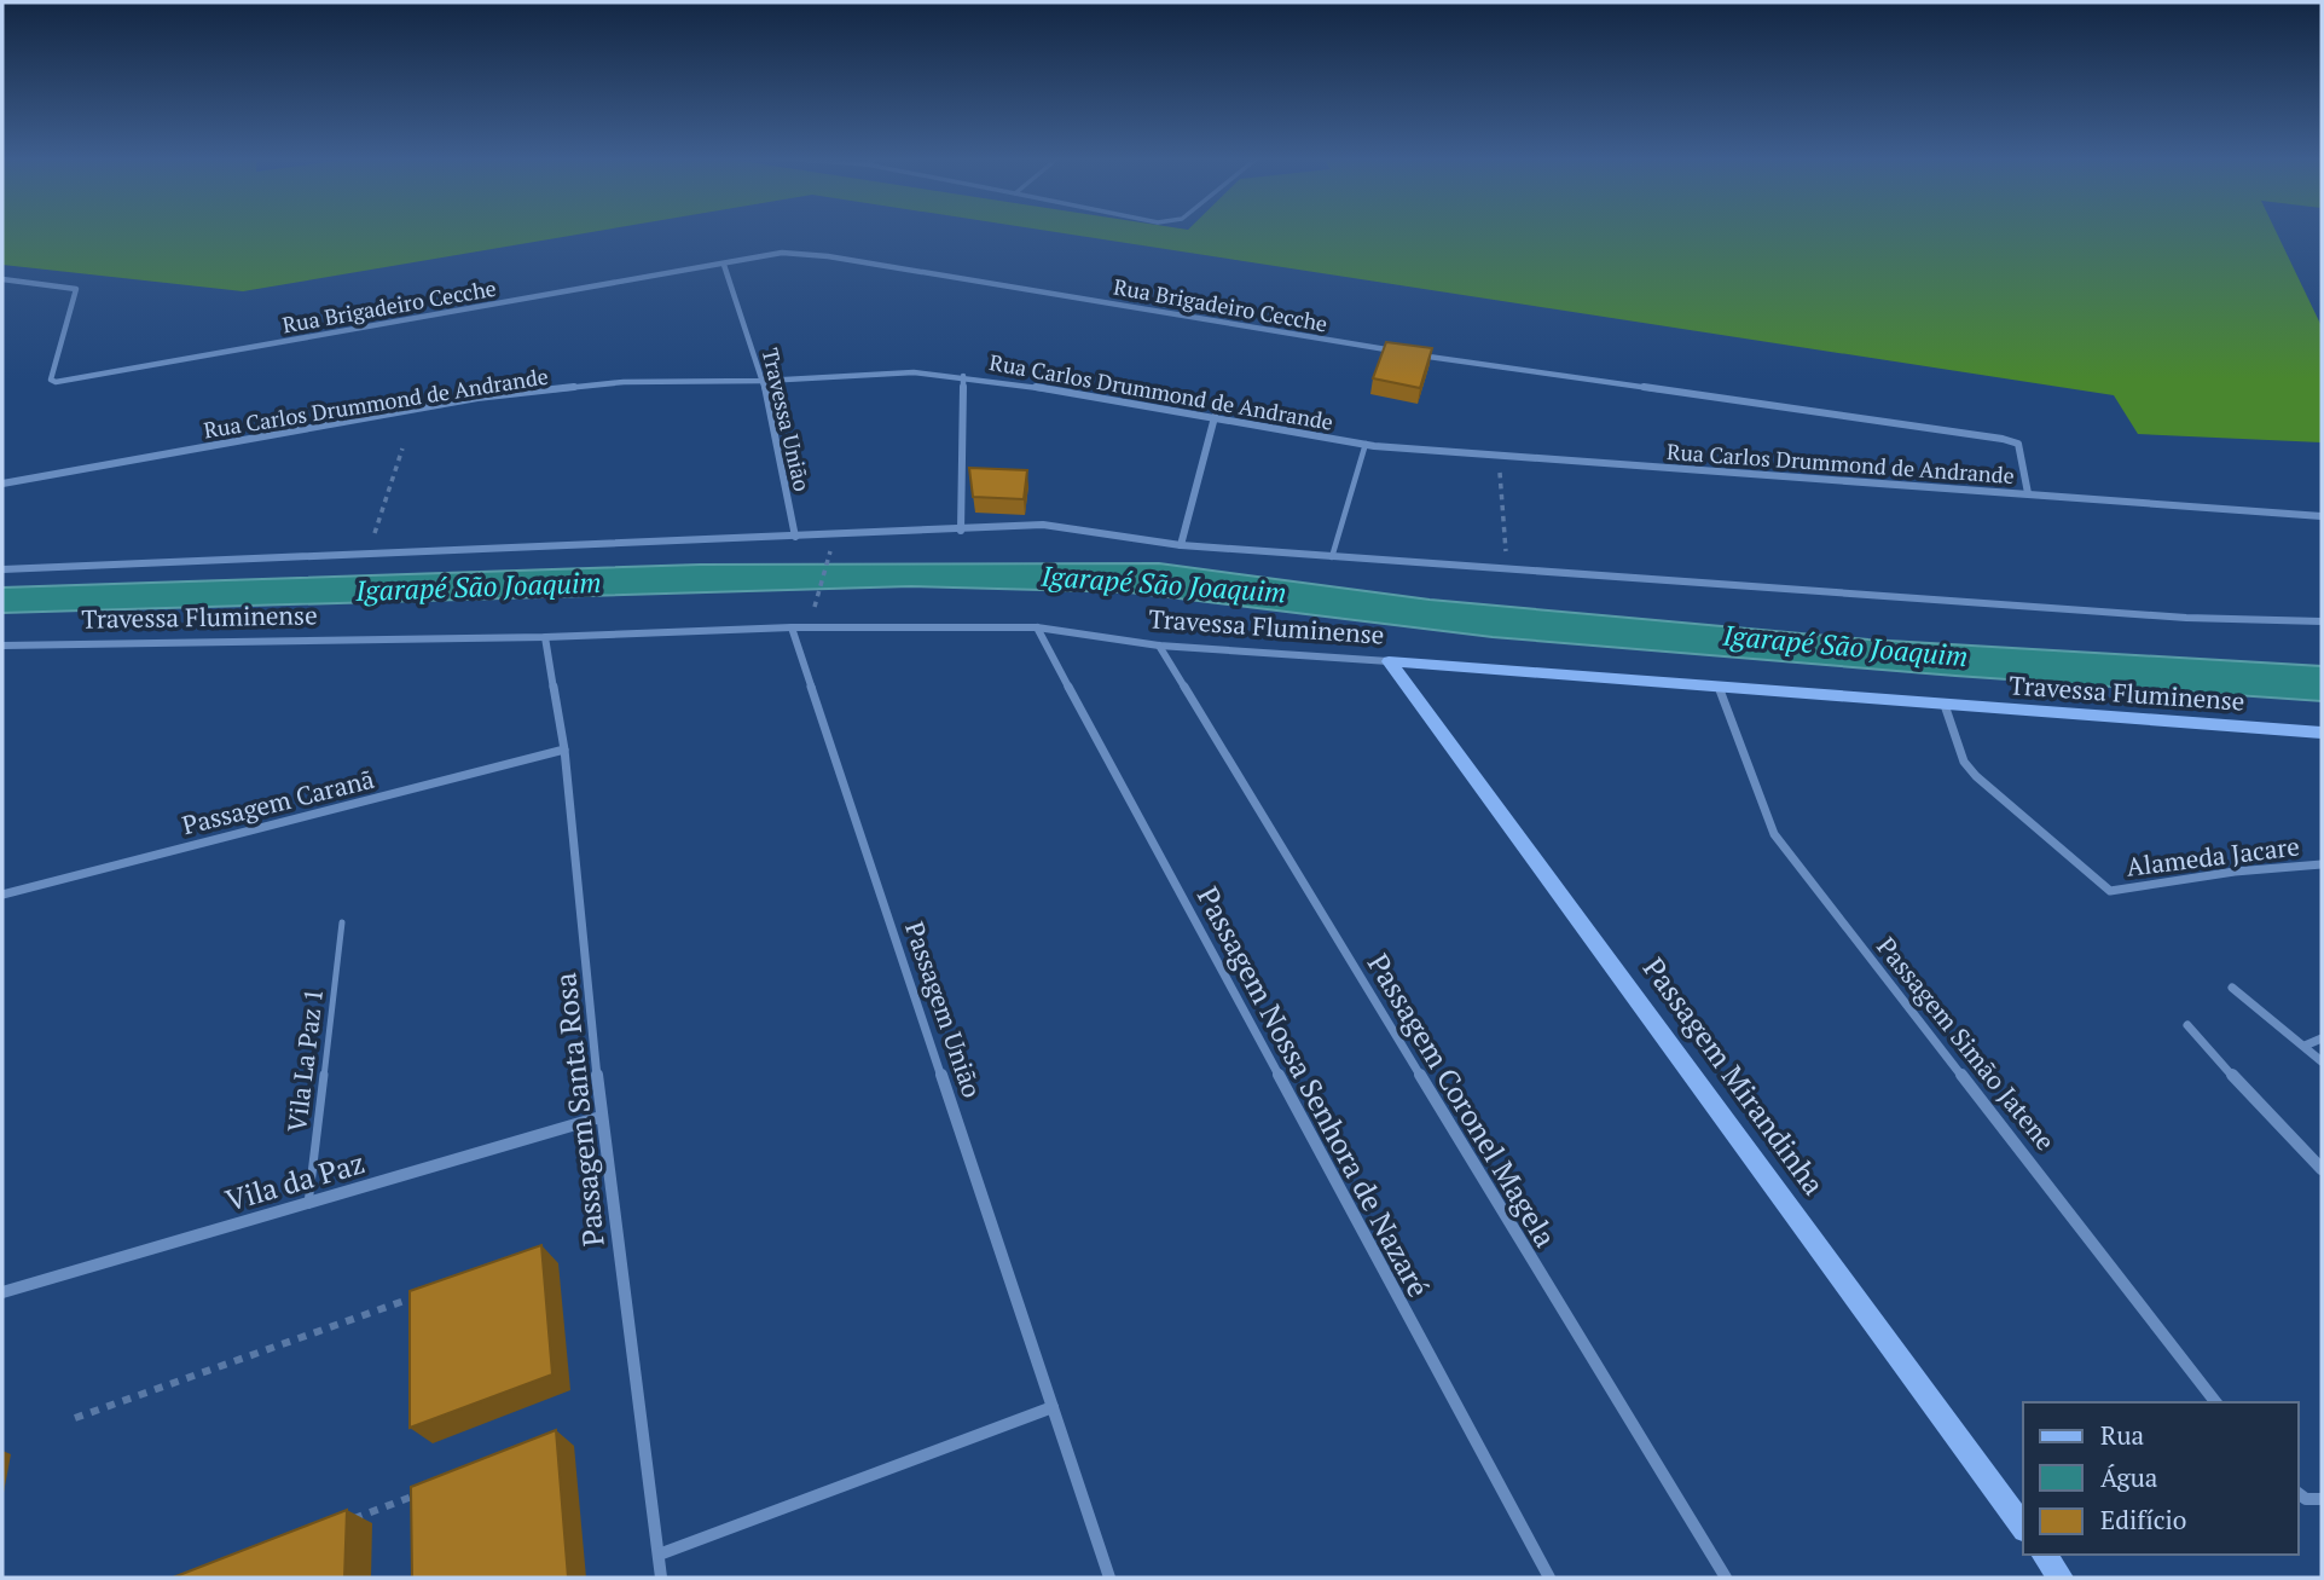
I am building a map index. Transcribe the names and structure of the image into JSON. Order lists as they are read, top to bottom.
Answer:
{
  "streets": {
    "street": [
      "Rua Brigadeiro Cecche",
      "Rua Carlos Drummond de Andrande",
      "Travessa União",
      "Travessa Fluminense",
      "Passagem Caranã",
      "Alameda Jacare",
      "Passagem União",
      "Passagem Simão Jatene",
      "Passagem Mirandinha",
      "Passagem Nossa Senhora de Nazaré",
      "Passagem Coronel Magela",
      "Passagem Santa Rosa",
      "Vila da Paz"
    ],
    "lane": ["Vila La Paz 1"]
  },
  "crossings": [
    ["Rua Brigadeiro Cecche", "Travessa União"],
    ["Rua Carlos Drummond de Andrande", "Travessa União"],
    ["Travessa Fluminense", "Alameda Jacare"],
    ["Travessa Fluminense", "Passagem União"],
    ["Travessa Fluminense", "Passagem Simão Jatene"],
    ["Travessa Fluminense", "Passagem Mirandinha"],
    ["Travessa Fluminense", "Passagem Nossa Senhora de Nazaré"],
    ["Travessa Fluminense", "Passagem Coronel Magela"],
    ["Travessa Fluminense", "Passagem Santa Rosa"],
    ["Passagem Caranã", "Passagem Santa Rosa"],
    ["Vila La Paz 1", "Vila da Paz"],
    ["Passagem Santa Rosa", "Vila da Paz"]
  ],
  "water": ["Igarapé São Joaquim"],
  "legend": ["Rua", "Água", "Edifício"]
}
